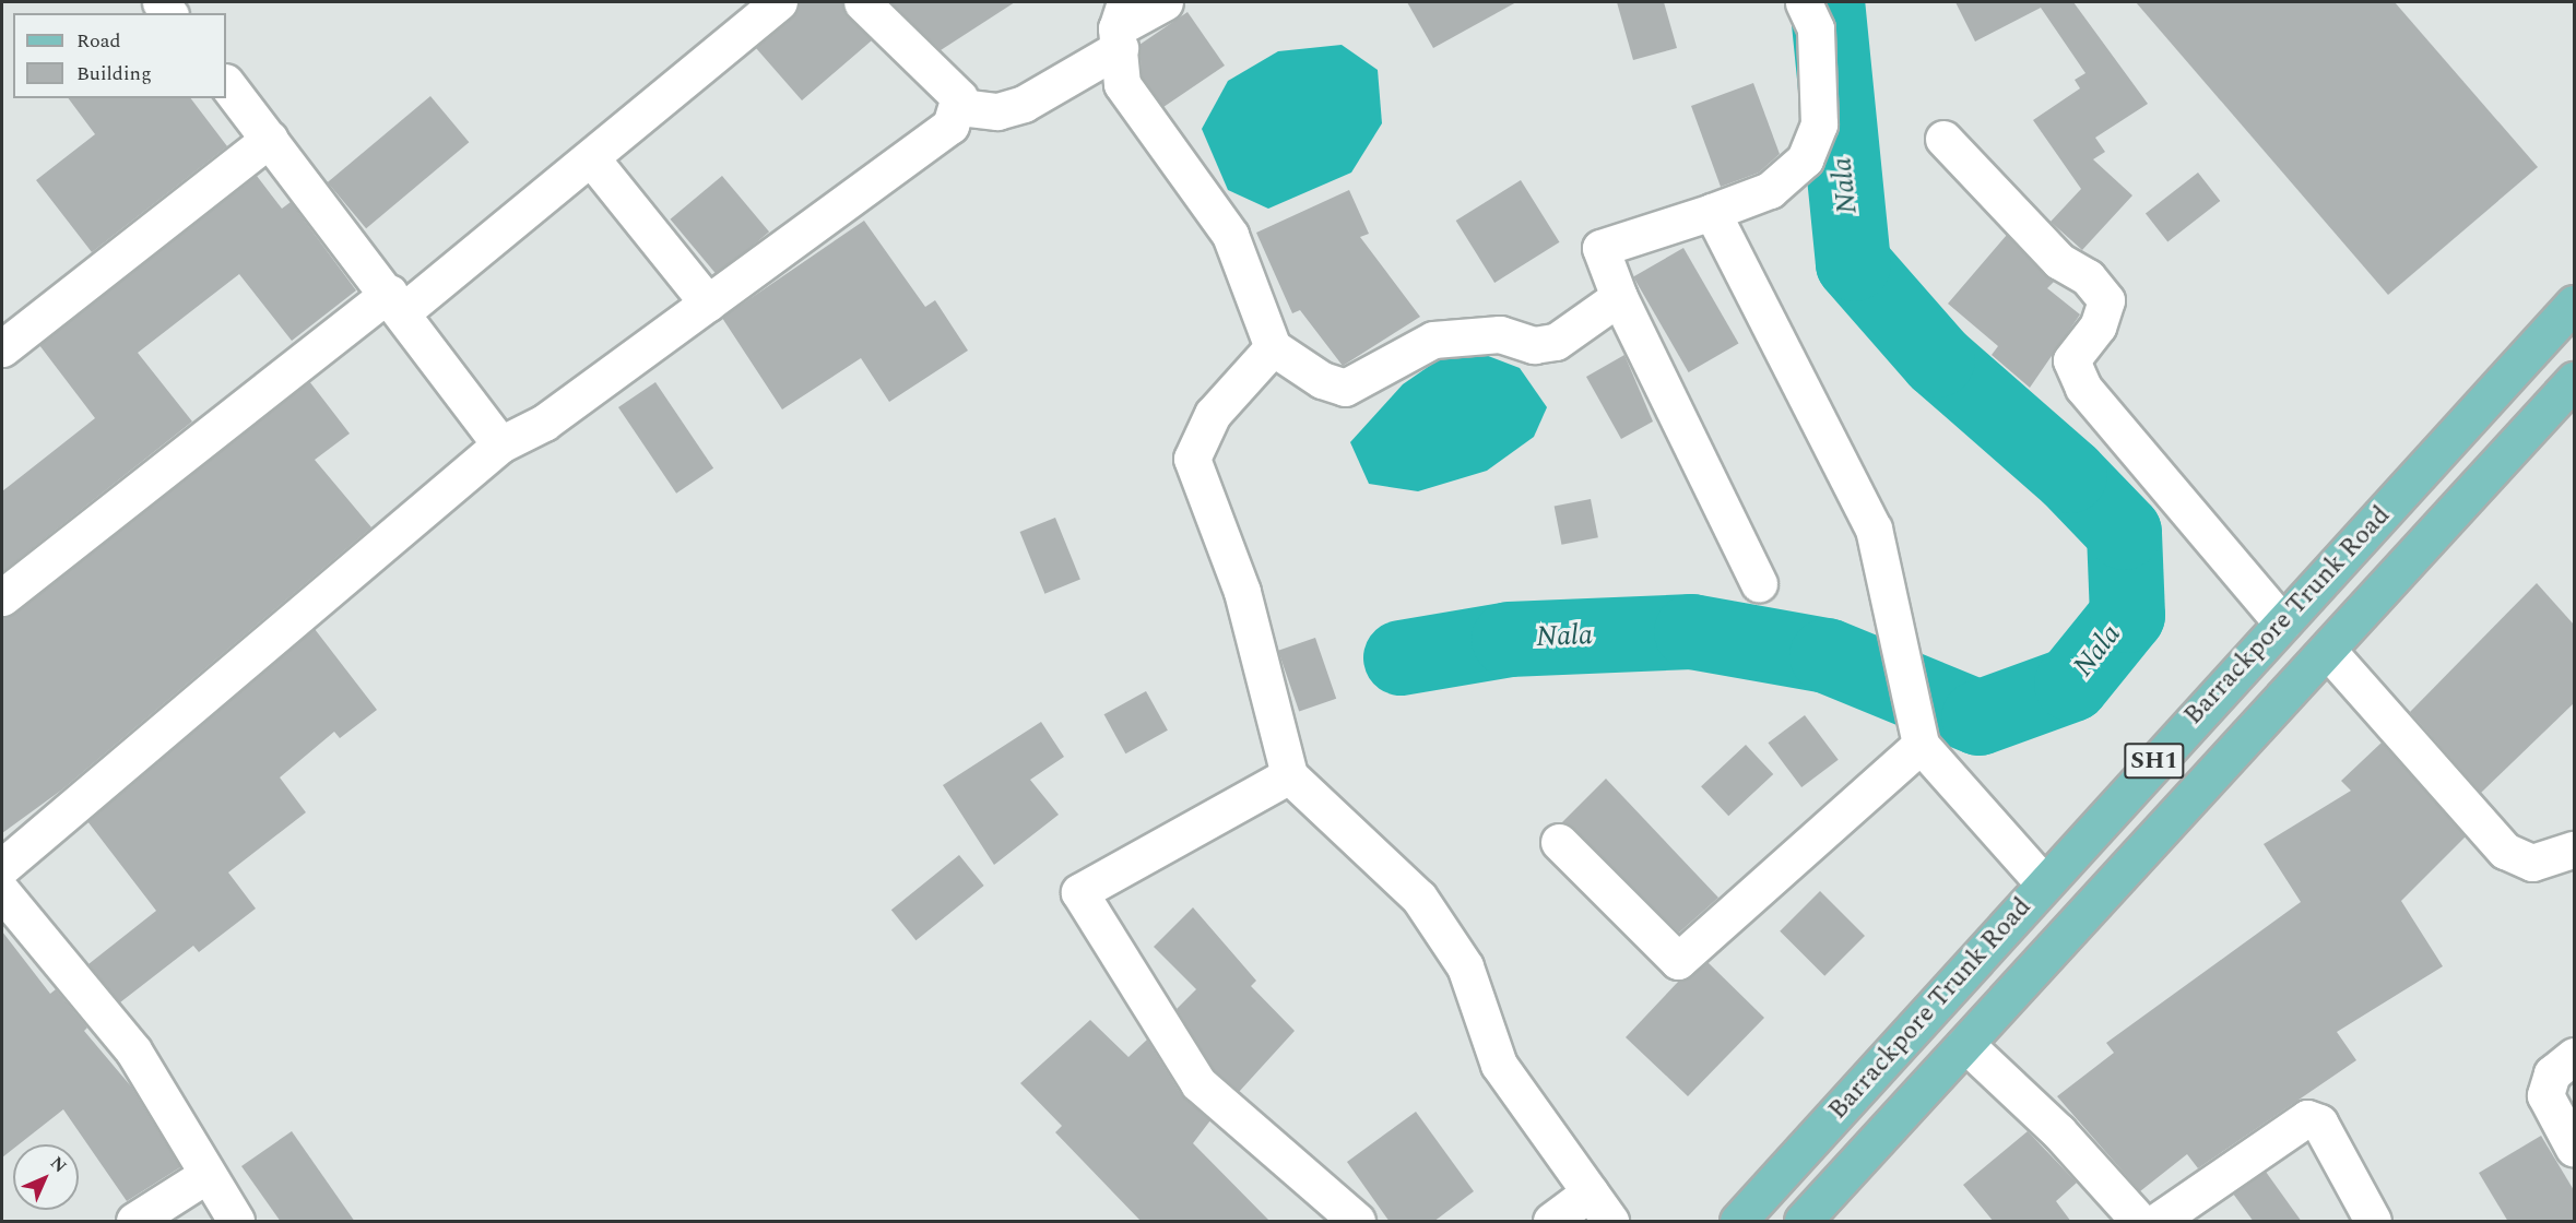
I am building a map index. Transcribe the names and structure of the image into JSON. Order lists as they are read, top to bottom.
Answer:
{
  "streets": {
    "main road": ["Barrackpore Trunk Road", "SH1"]
  },
  "water": ["Nala"],
  "legend": ["Road", "Building"],
  "north": "top right"
}
